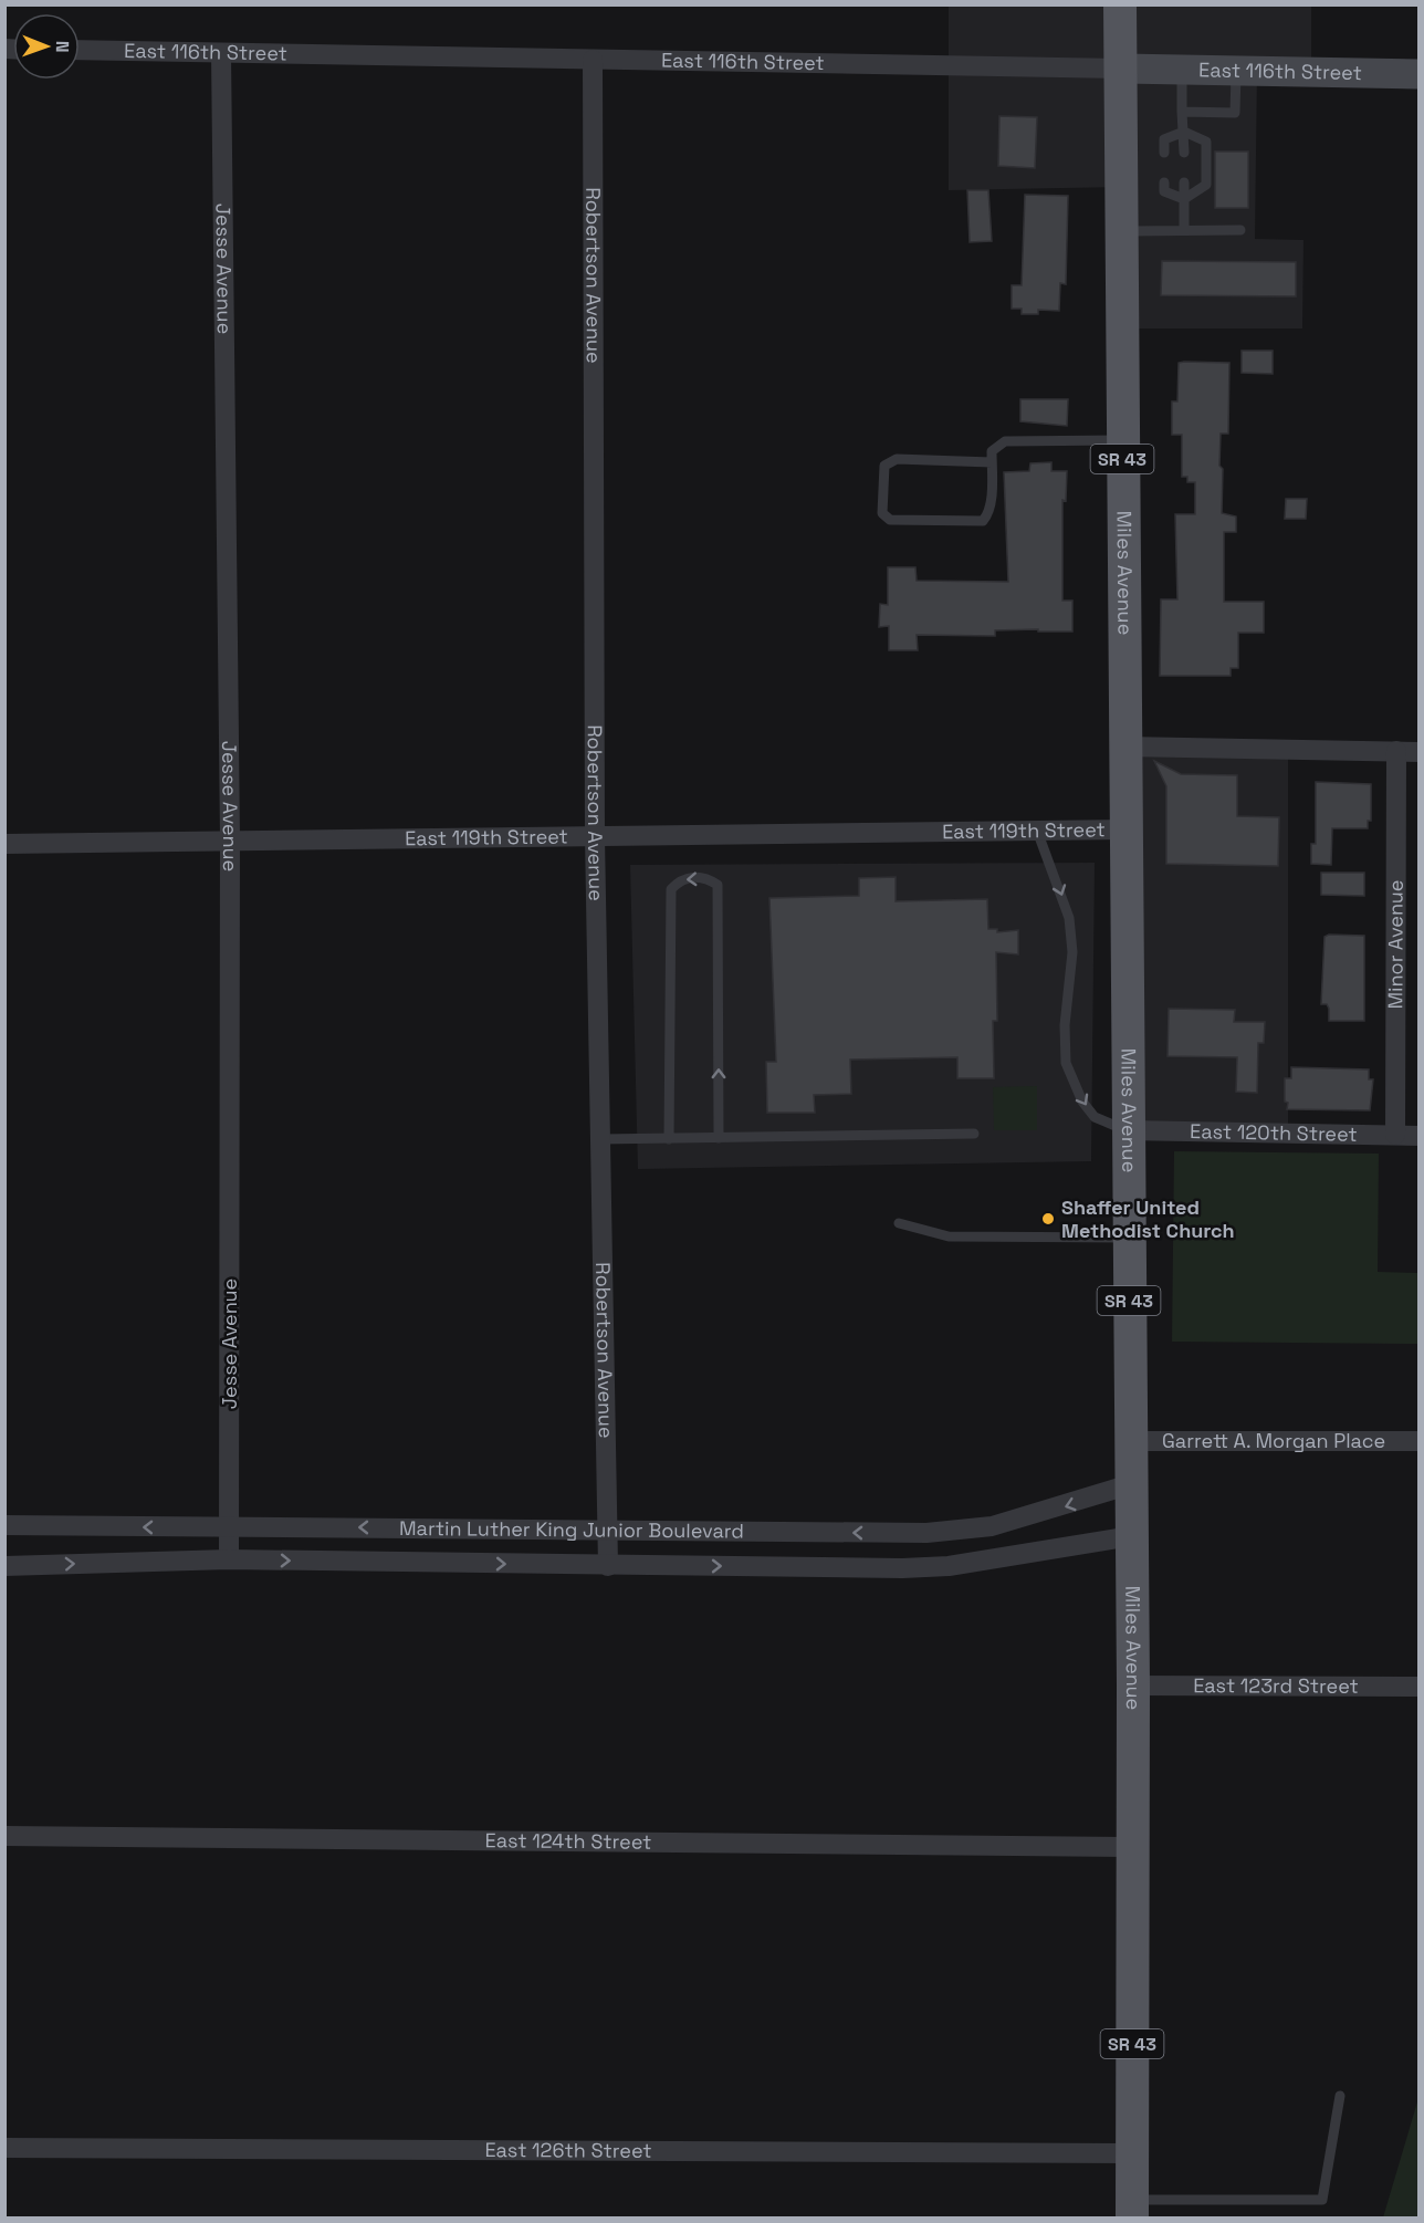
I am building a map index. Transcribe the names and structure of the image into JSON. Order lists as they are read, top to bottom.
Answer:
{
  "streets": {
    "main road": ["East 116th Street", "SR 43", "Miles Avenue"],
    "street": [
      "Jesse Avenue",
      "Robertson Avenue",
      "East 119th Street",
      "Minor Avenue",
      "East 120th Street",
      "Garrett A. Morgan Place",
      "Martin Luther King Junior Boulevard",
      "East 123rd Street",
      "East 124th Street",
      "East 126th Street"
    ]
  },
  "crossings": [
    ["East 116th Street", "Jesse Avenue"],
    ["East 116th Street", "Robertson Avenue"],
    ["East 116th Street", "Miles Avenue"],
    ["Jesse Avenue", "East 119th Street"],
    ["Jesse Avenue", "Martin Luther King Junior Boulevard"],
    ["Robertson Avenue", "East 119th Street"],
    ["Robertson Avenue", "Martin Luther King Junior Boulevard"],
    ["Miles Avenue", "East 119th Street"],
    ["Miles Avenue", "East 120th Street"],
    ["Miles Avenue", "Garrett A. Morgan Place"],
    ["Miles Avenue", "Martin Luther King Junior Boulevard"],
    ["Miles Avenue", "East 123rd Street"],
    ["Miles Avenue", "East 124th Street"],
    ["Miles Avenue", "East 126th Street"],
    ["Minor Avenue", "East 120th Street"]
  ],
  "places": ["Shaffer United Methodist Church"],
  "north": "right"
}
